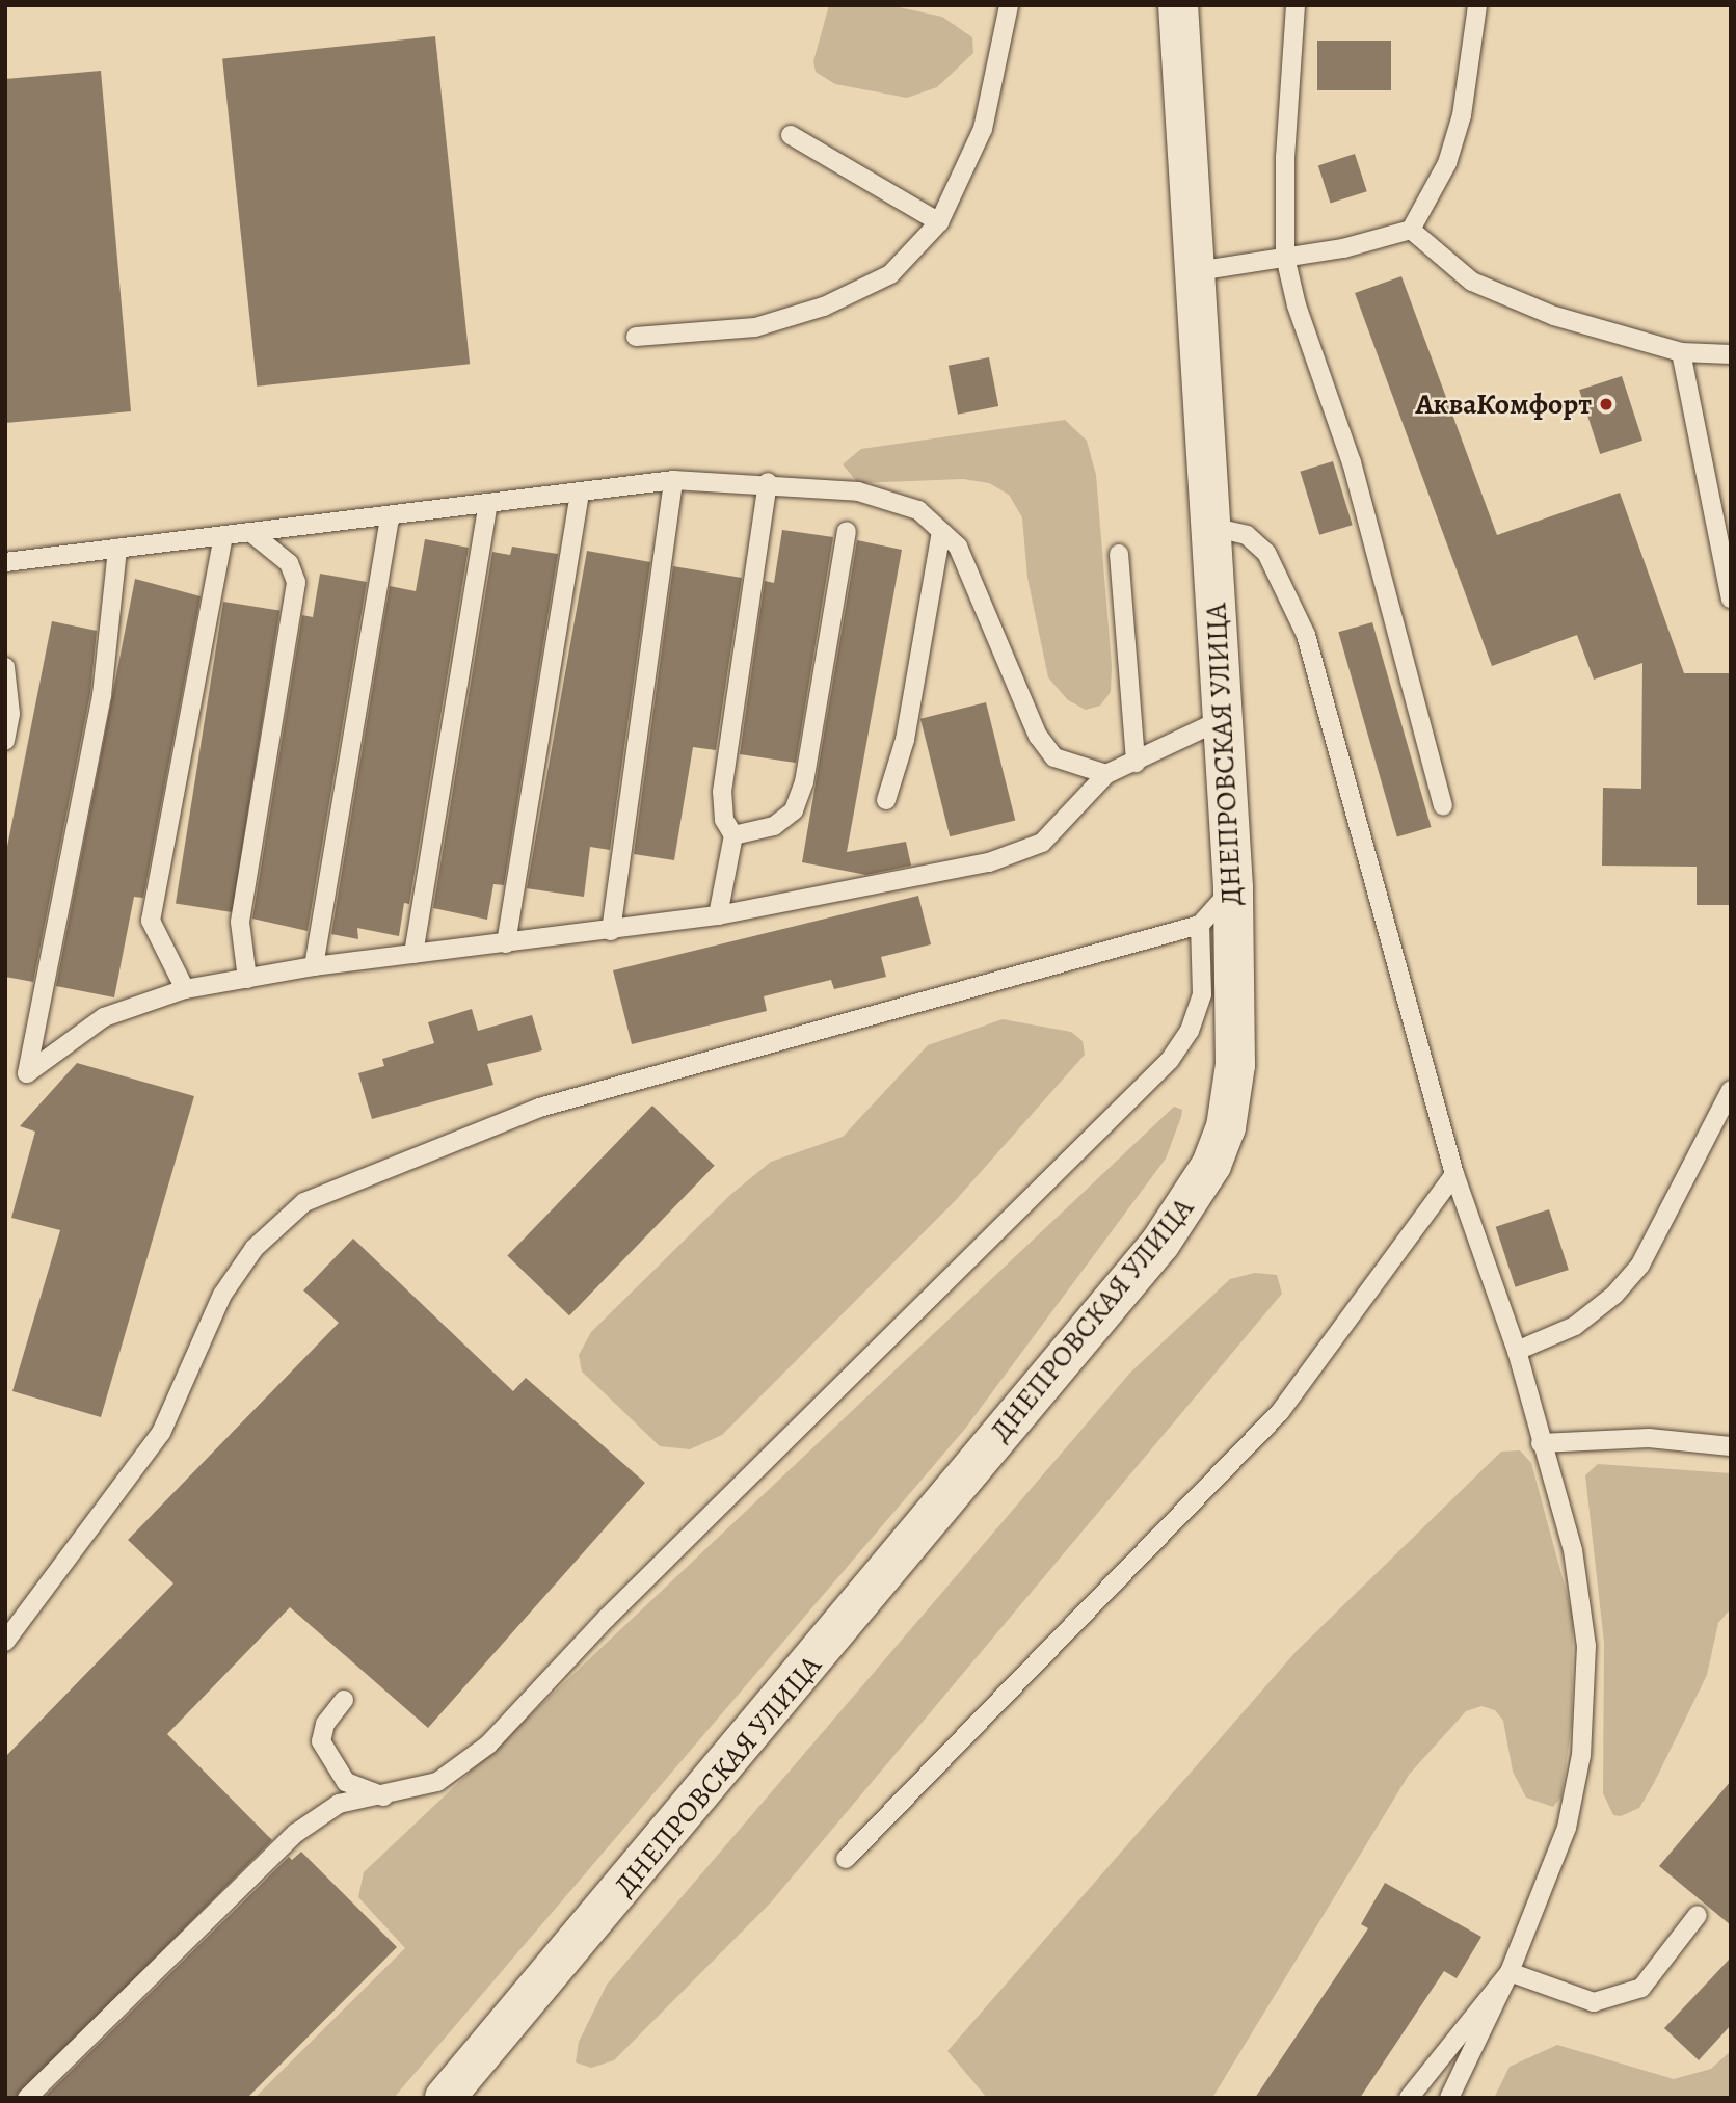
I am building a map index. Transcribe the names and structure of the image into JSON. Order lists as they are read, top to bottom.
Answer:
{
  "streets": {
    "main road": ["ДНЕПРОВСКАЯ УЛИЦА"]
  },
  "places": ["АкваКомфорт"]
}
